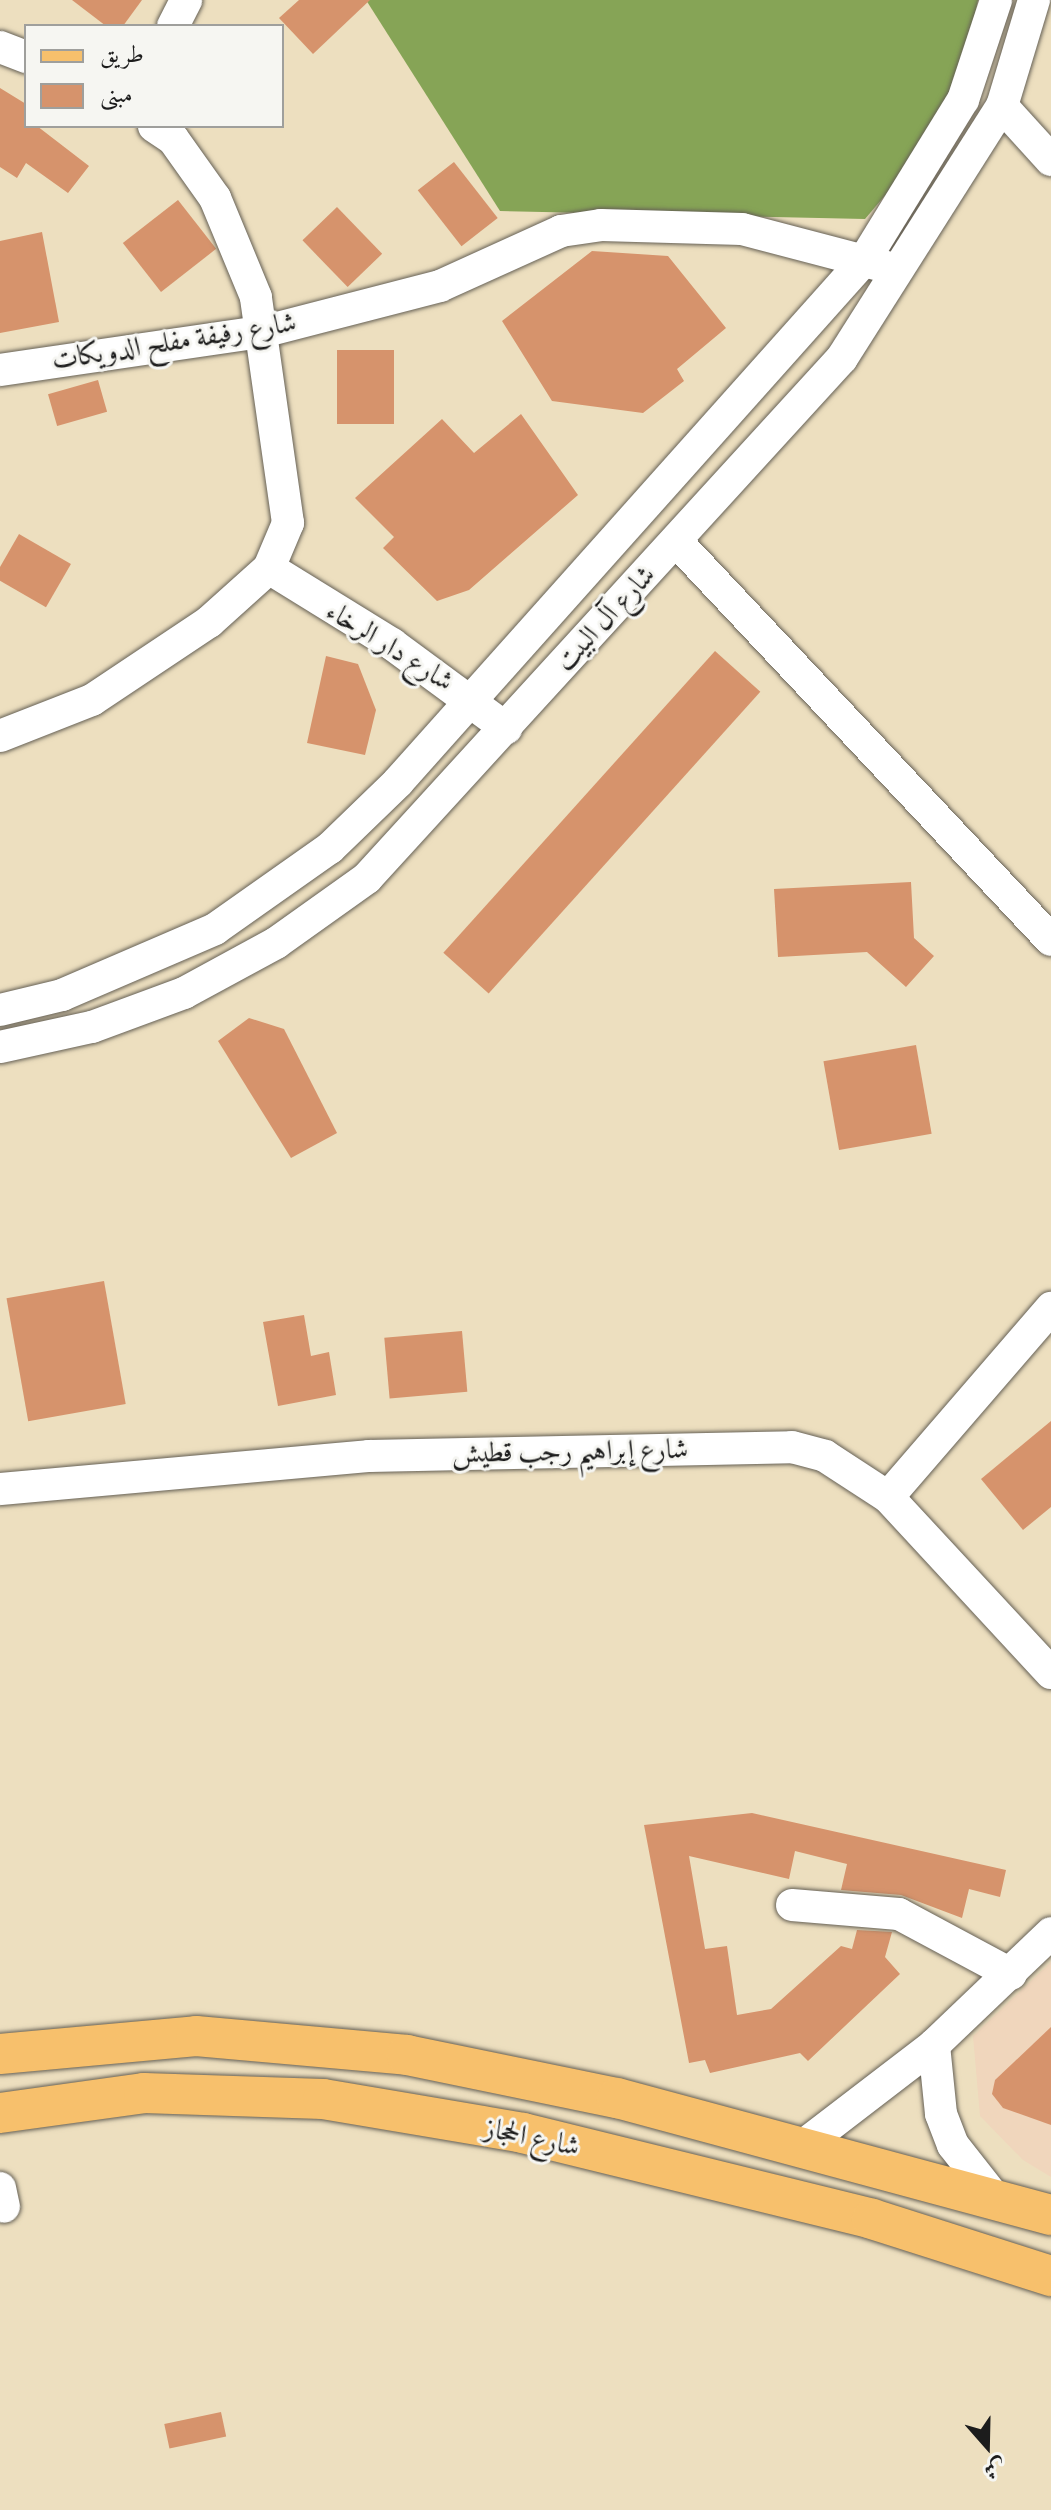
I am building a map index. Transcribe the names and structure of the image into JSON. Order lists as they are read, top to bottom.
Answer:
{
  "streets": {
    "main road": ["شارع الحجاز"],
    "street": [
      "شارع رفيفة مفلح الدويكات",
      "شارع آل البيت",
      "شارع دار الرخاء",
      "شارع إبراهيم رجب قطيش"
    ]
  },
  "crossings": [
    ["شارع رفيفة مفلح الدويكات", "شارع آل البيت"],
    ["شارع آل البيت", "شارع دار الرخاء"]
  ],
  "legend": ["طريق", "مبنى"],
  "north": "bottom"
}
